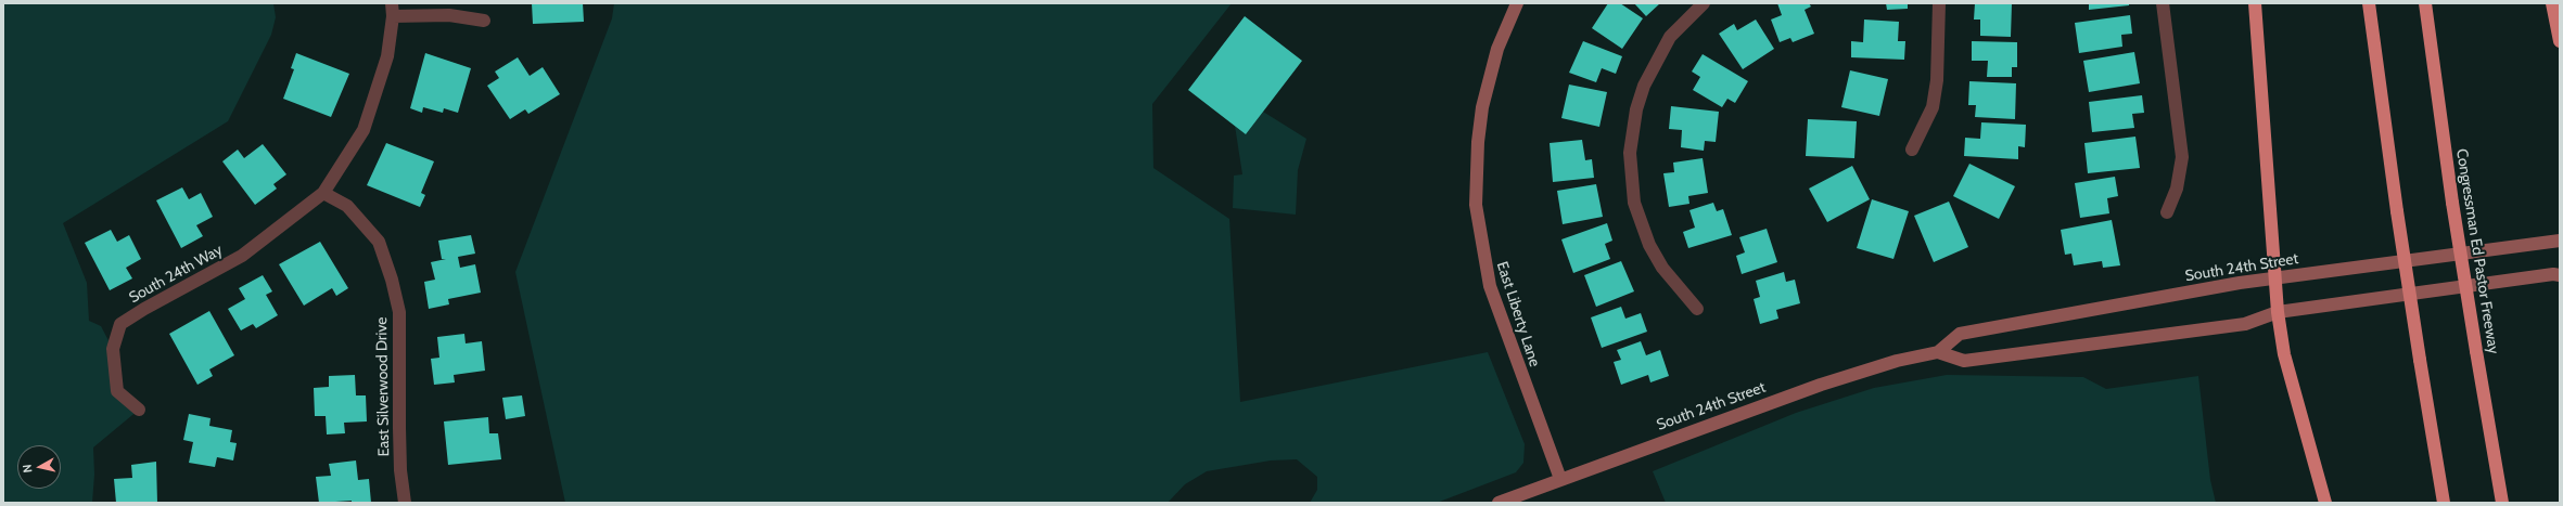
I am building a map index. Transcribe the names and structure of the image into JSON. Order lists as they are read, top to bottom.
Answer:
{
  "streets": {
    "highway": ["Congressman Ed Pastor Freeway"],
    "street": [
      "South 24th Street",
      "South 24th Way",
      "East Liberty Lane",
      "East Silverwood Drive"
    ]
  },
  "crossings": [
    ["South 24th Street", "East Liberty Lane"],
    ["South 24th Way", "East Silverwood Drive"]
  ],
  "north": "left"
}
